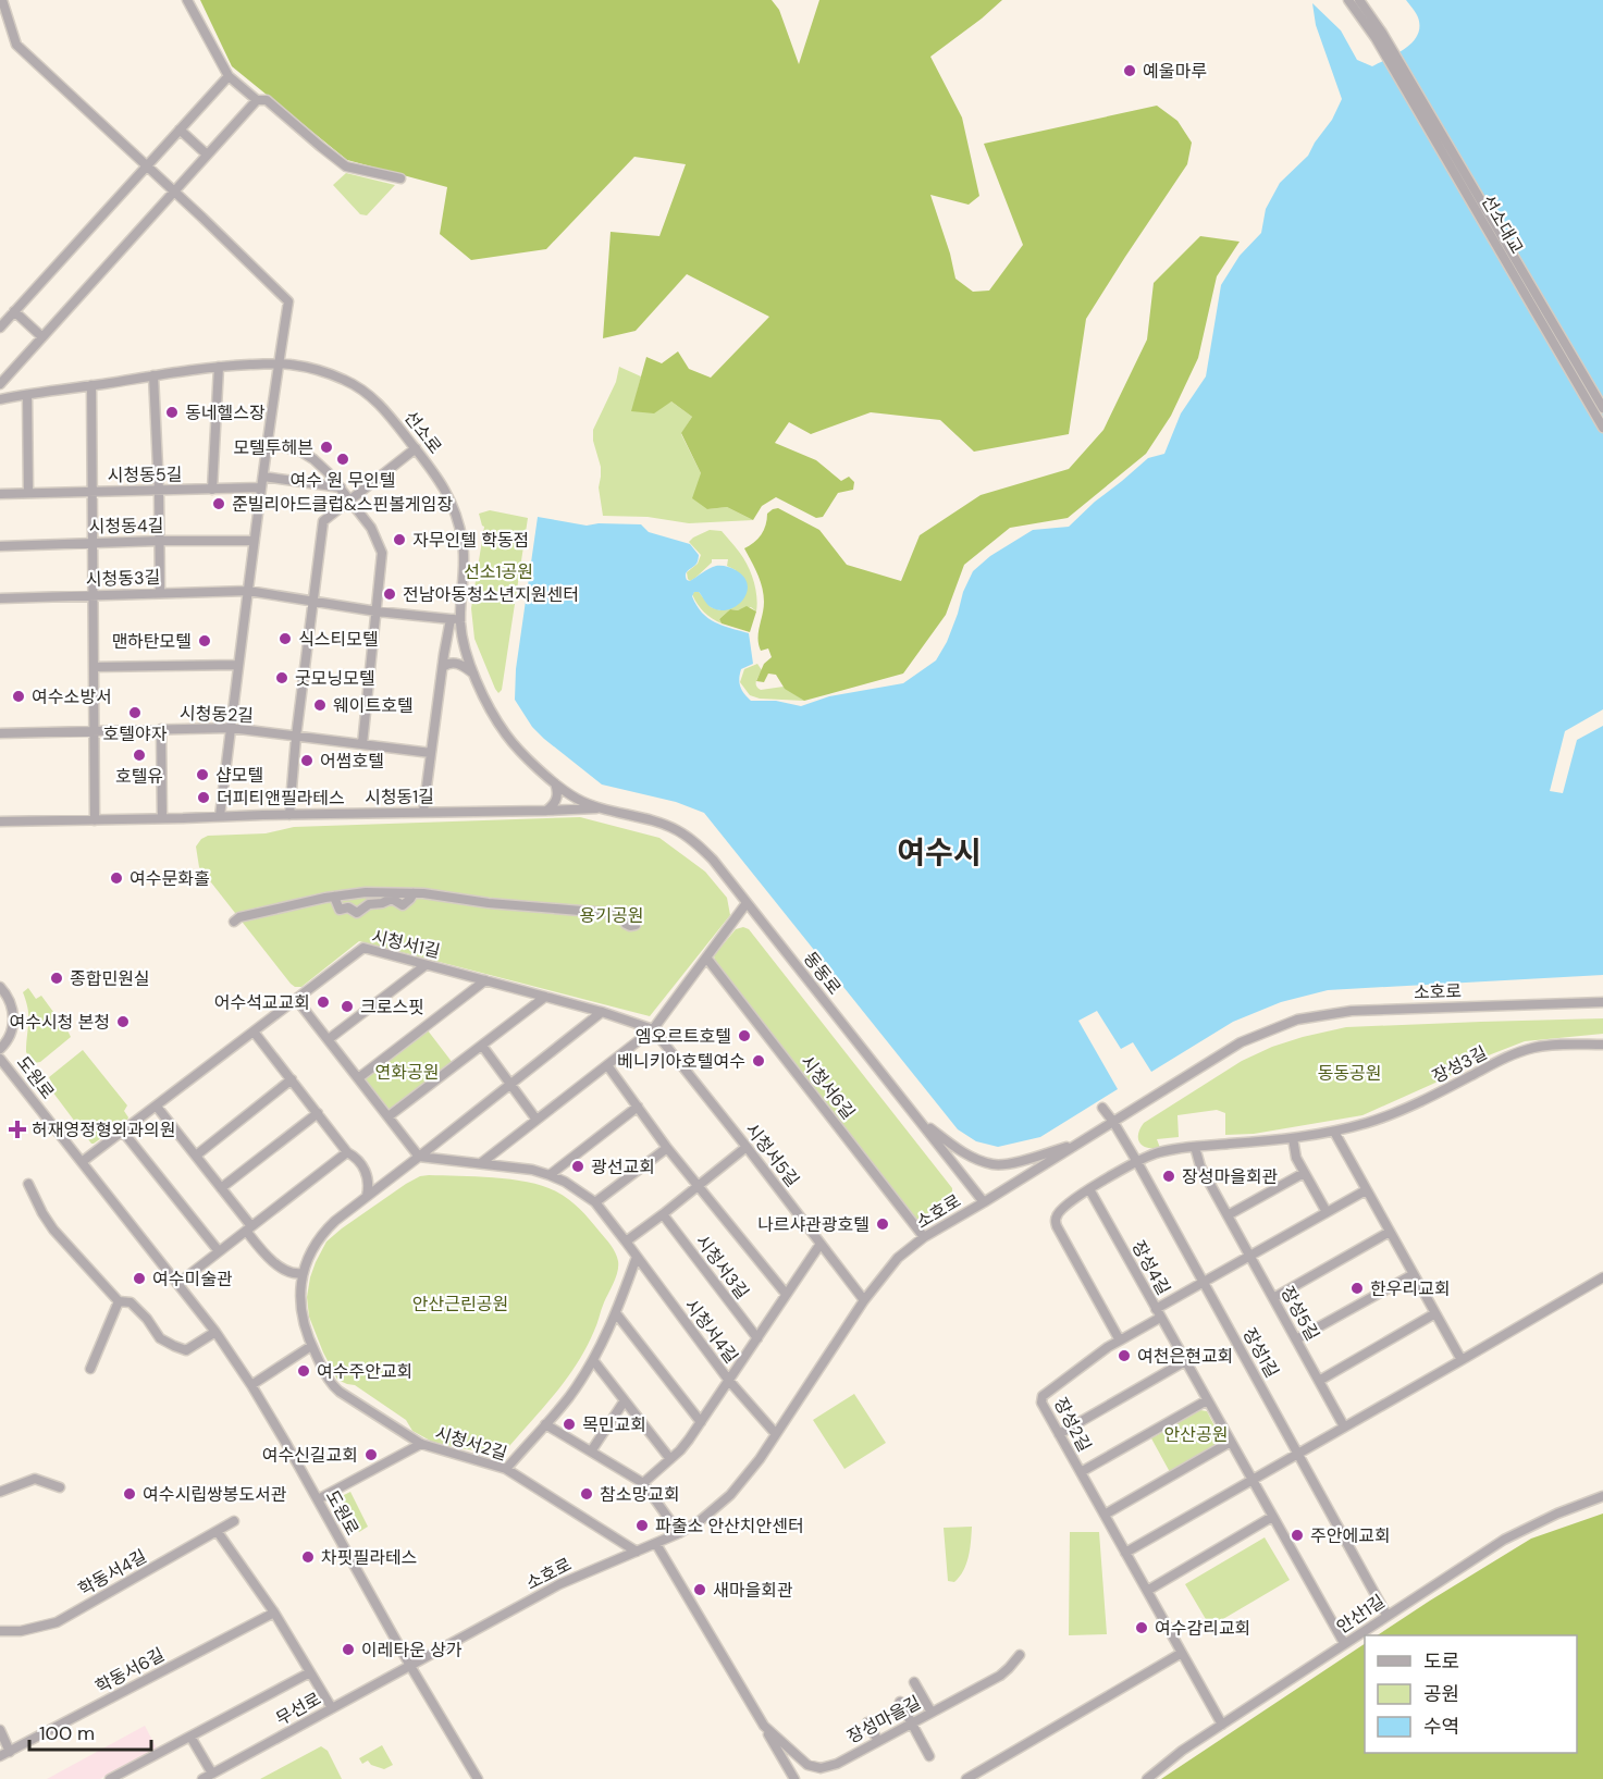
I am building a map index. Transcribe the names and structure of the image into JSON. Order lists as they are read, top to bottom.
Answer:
{
  "streets": {
    "street": [
      "선소대교",
      "선소로",
      "시청동5길",
      "시청동4길",
      "시청동3길",
      "시청동2길",
      "시청동1길",
      "시청서1길",
      "동동로",
      "소호로",
      "장성3길",
      "도원로",
      "시청서6길",
      "시청서5길",
      "시청서3길",
      "장성4길",
      "장성5길",
      "시청서4길",
      "장성1길",
      "장성2길",
      "시청서2길",
      "학동서4길",
      "안산1길",
      "학동서6길",
      "무선로",
      "장성마을길"
    ]
  },
  "crossings": [
    ["선소로", "시청동3길"],
    ["선소로", "시청동1길"],
    ["선소로", "동동로"],
    ["시청동1길", "동동로"],
    ["시청서1길", "도원로"],
    ["시청서1길", "시청서5길"],
    ["동동로", "소호로"],
    ["소호로", "도원로"],
    ["소호로", "시청서6길"],
    ["소호로", "시청서5길"],
    ["소호로", "시청서4길"],
    ["소호로", "장성1길"],
    ["소호로", "시청서2길"],
    ["소호로", "무선로"],
    ["소호로", "장성마을길"],
    ["장성3길", "장성5길"],
    ["장성3길", "장성1길"],
    ["도원로", "무선로"],
    ["장성4길", "안산1길"],
    ["시청서4길", "시청서2길"],
    ["장성1길", "안산1길"],
    ["장성2길", "안산1길"]
  ],
  "districts": ["여수시"],
  "parks": [
    "선소1공원",
    "용기공원",
    "연화공원",
    "동동공원",
    "안산근린공원",
    "안산공원"
  ],
  "places": {
    "other": [
      "예울마루",
      "동네헬스장",
      "모텔투헤븐",
      "여수 원 무인텔",
      "준빌리아드클럽&스핀볼게임장",
      "자무인텔 학동점",
      "전남아동청소년지원센터",
      "식스티모텔",
      "맨하탄모텔",
      "굿모닝모텔",
      "여수소방서",
      "웨이트호텔",
      "호텔야자",
      "호텔유",
      "어썸호텔",
      "샵모텔",
      "더피티앤필라테스",
      "여수문화홀",
      "종합민원실",
      "어수석교교회",
      "크로스핏",
      "여수시청 본청",
      "엠오르트호텔",
      "베니키아호텔여수",
      "광선교회",
      "장성마을회관",
      "나르샤관광호텔",
      "여수미술관",
      "한우리교회",
      "여천은현교회",
      "여수주안교회",
      "목민교회",
      "여수신길교회",
      "여수시립쌍봉도서관",
      "참소망교회",
      "파출소 안산치안센터",
      "주안에교회",
      "차핏필라테스",
      "새마을회관",
      "여수감리교회",
      "이레타운 상가"
    ],
    "health": ["허재영정형외과의원"]
  },
  "legend": ["도로", "공원", "수역"],
  "scale_bar": "100 m"
}
